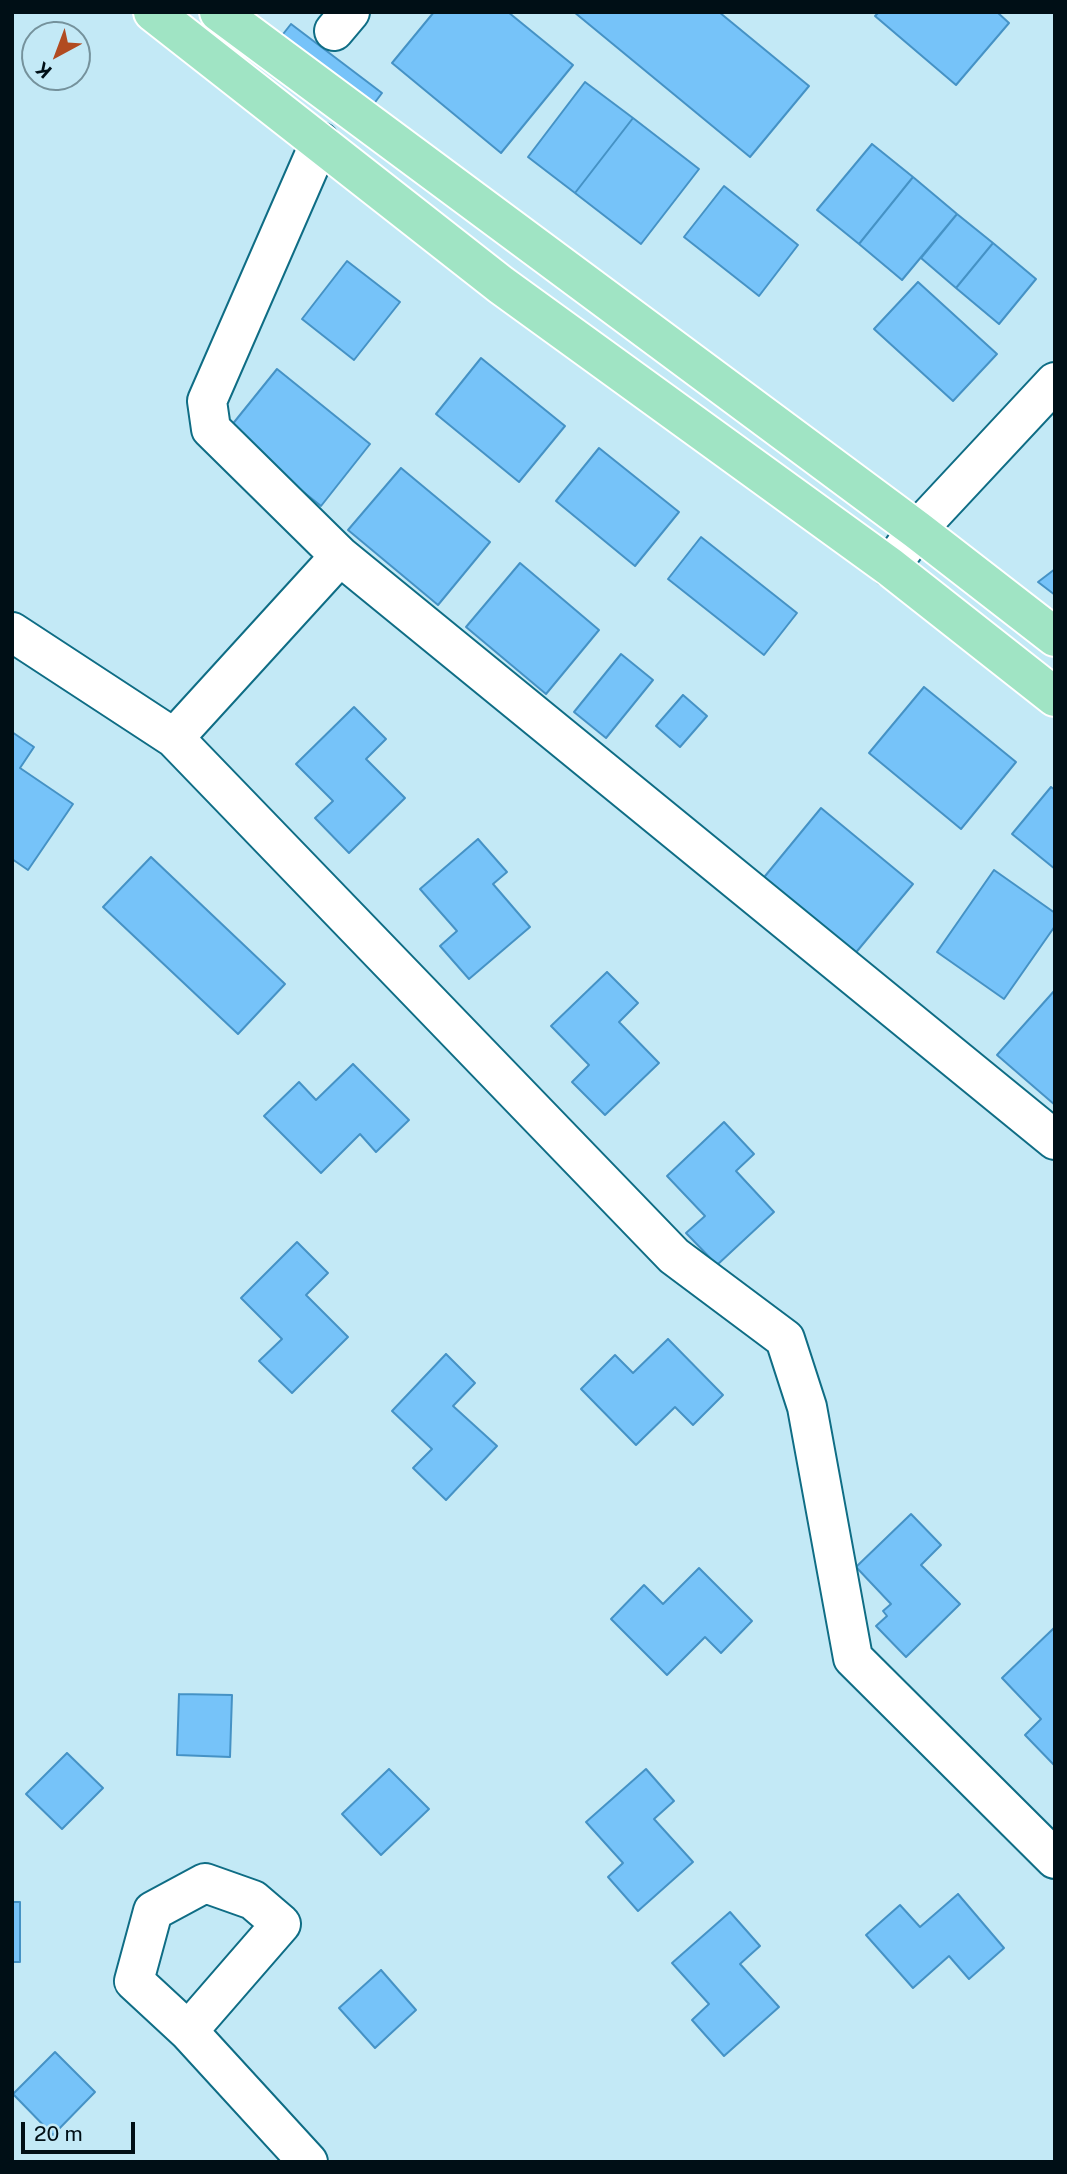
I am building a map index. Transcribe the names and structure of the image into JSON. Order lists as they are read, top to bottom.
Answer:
{
  "scale_bar": "20 m",
  "north": "bottom left"
}
